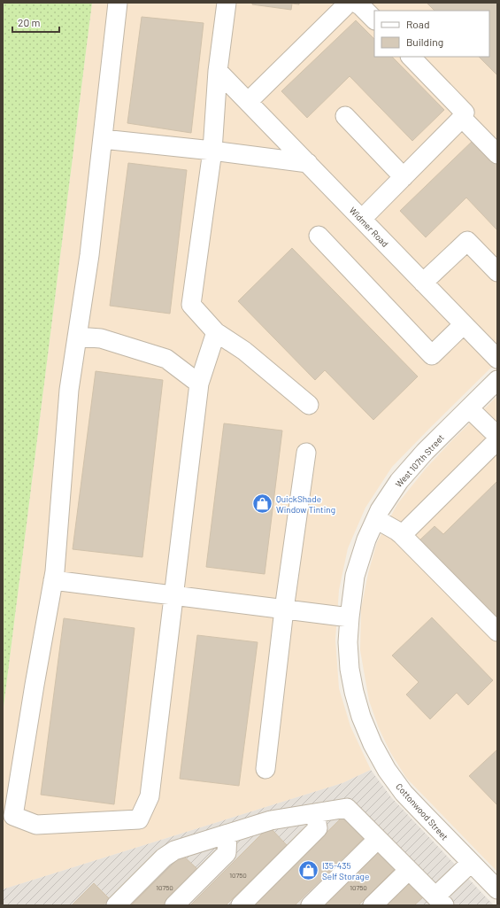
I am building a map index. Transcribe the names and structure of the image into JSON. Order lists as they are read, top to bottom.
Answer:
{
  "streets": {
    "street": ["Widmer Road", "West 107th Street", "Cottonwood Street"]
  },
  "crossings": [
    ["West 107th Street", "Cottonwood Street"]
  ],
  "places": {
    "shop": ["QuickShade Window Tinting", "I35-435 Self Storage"]
  },
  "house_numbers": ["10750", "10750", "10750"],
  "legend": ["Road", "Building"],
  "scale_bar": "20 m"
}
